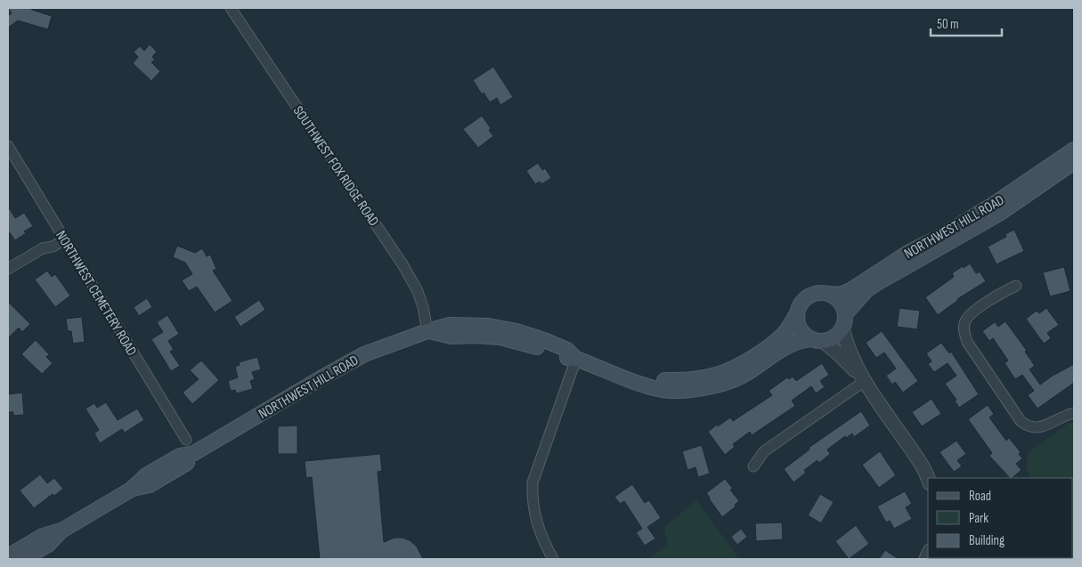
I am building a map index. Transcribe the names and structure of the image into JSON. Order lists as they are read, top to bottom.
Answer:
{
  "streets": {
    "main road": ["NORTHWEST HILL ROAD"],
    "street": ["SOUTHWEST FOX RIDGE ROAD", "NORTHWEST CEMETERY ROAD"]
  },
  "crossings": [
    ["SOUTHWEST FOX RIDGE ROAD", "NORTHWEST HILL ROAD"]
  ],
  "legend": ["Road", "Park", "Building"],
  "scale_bar": "50 m"
}
